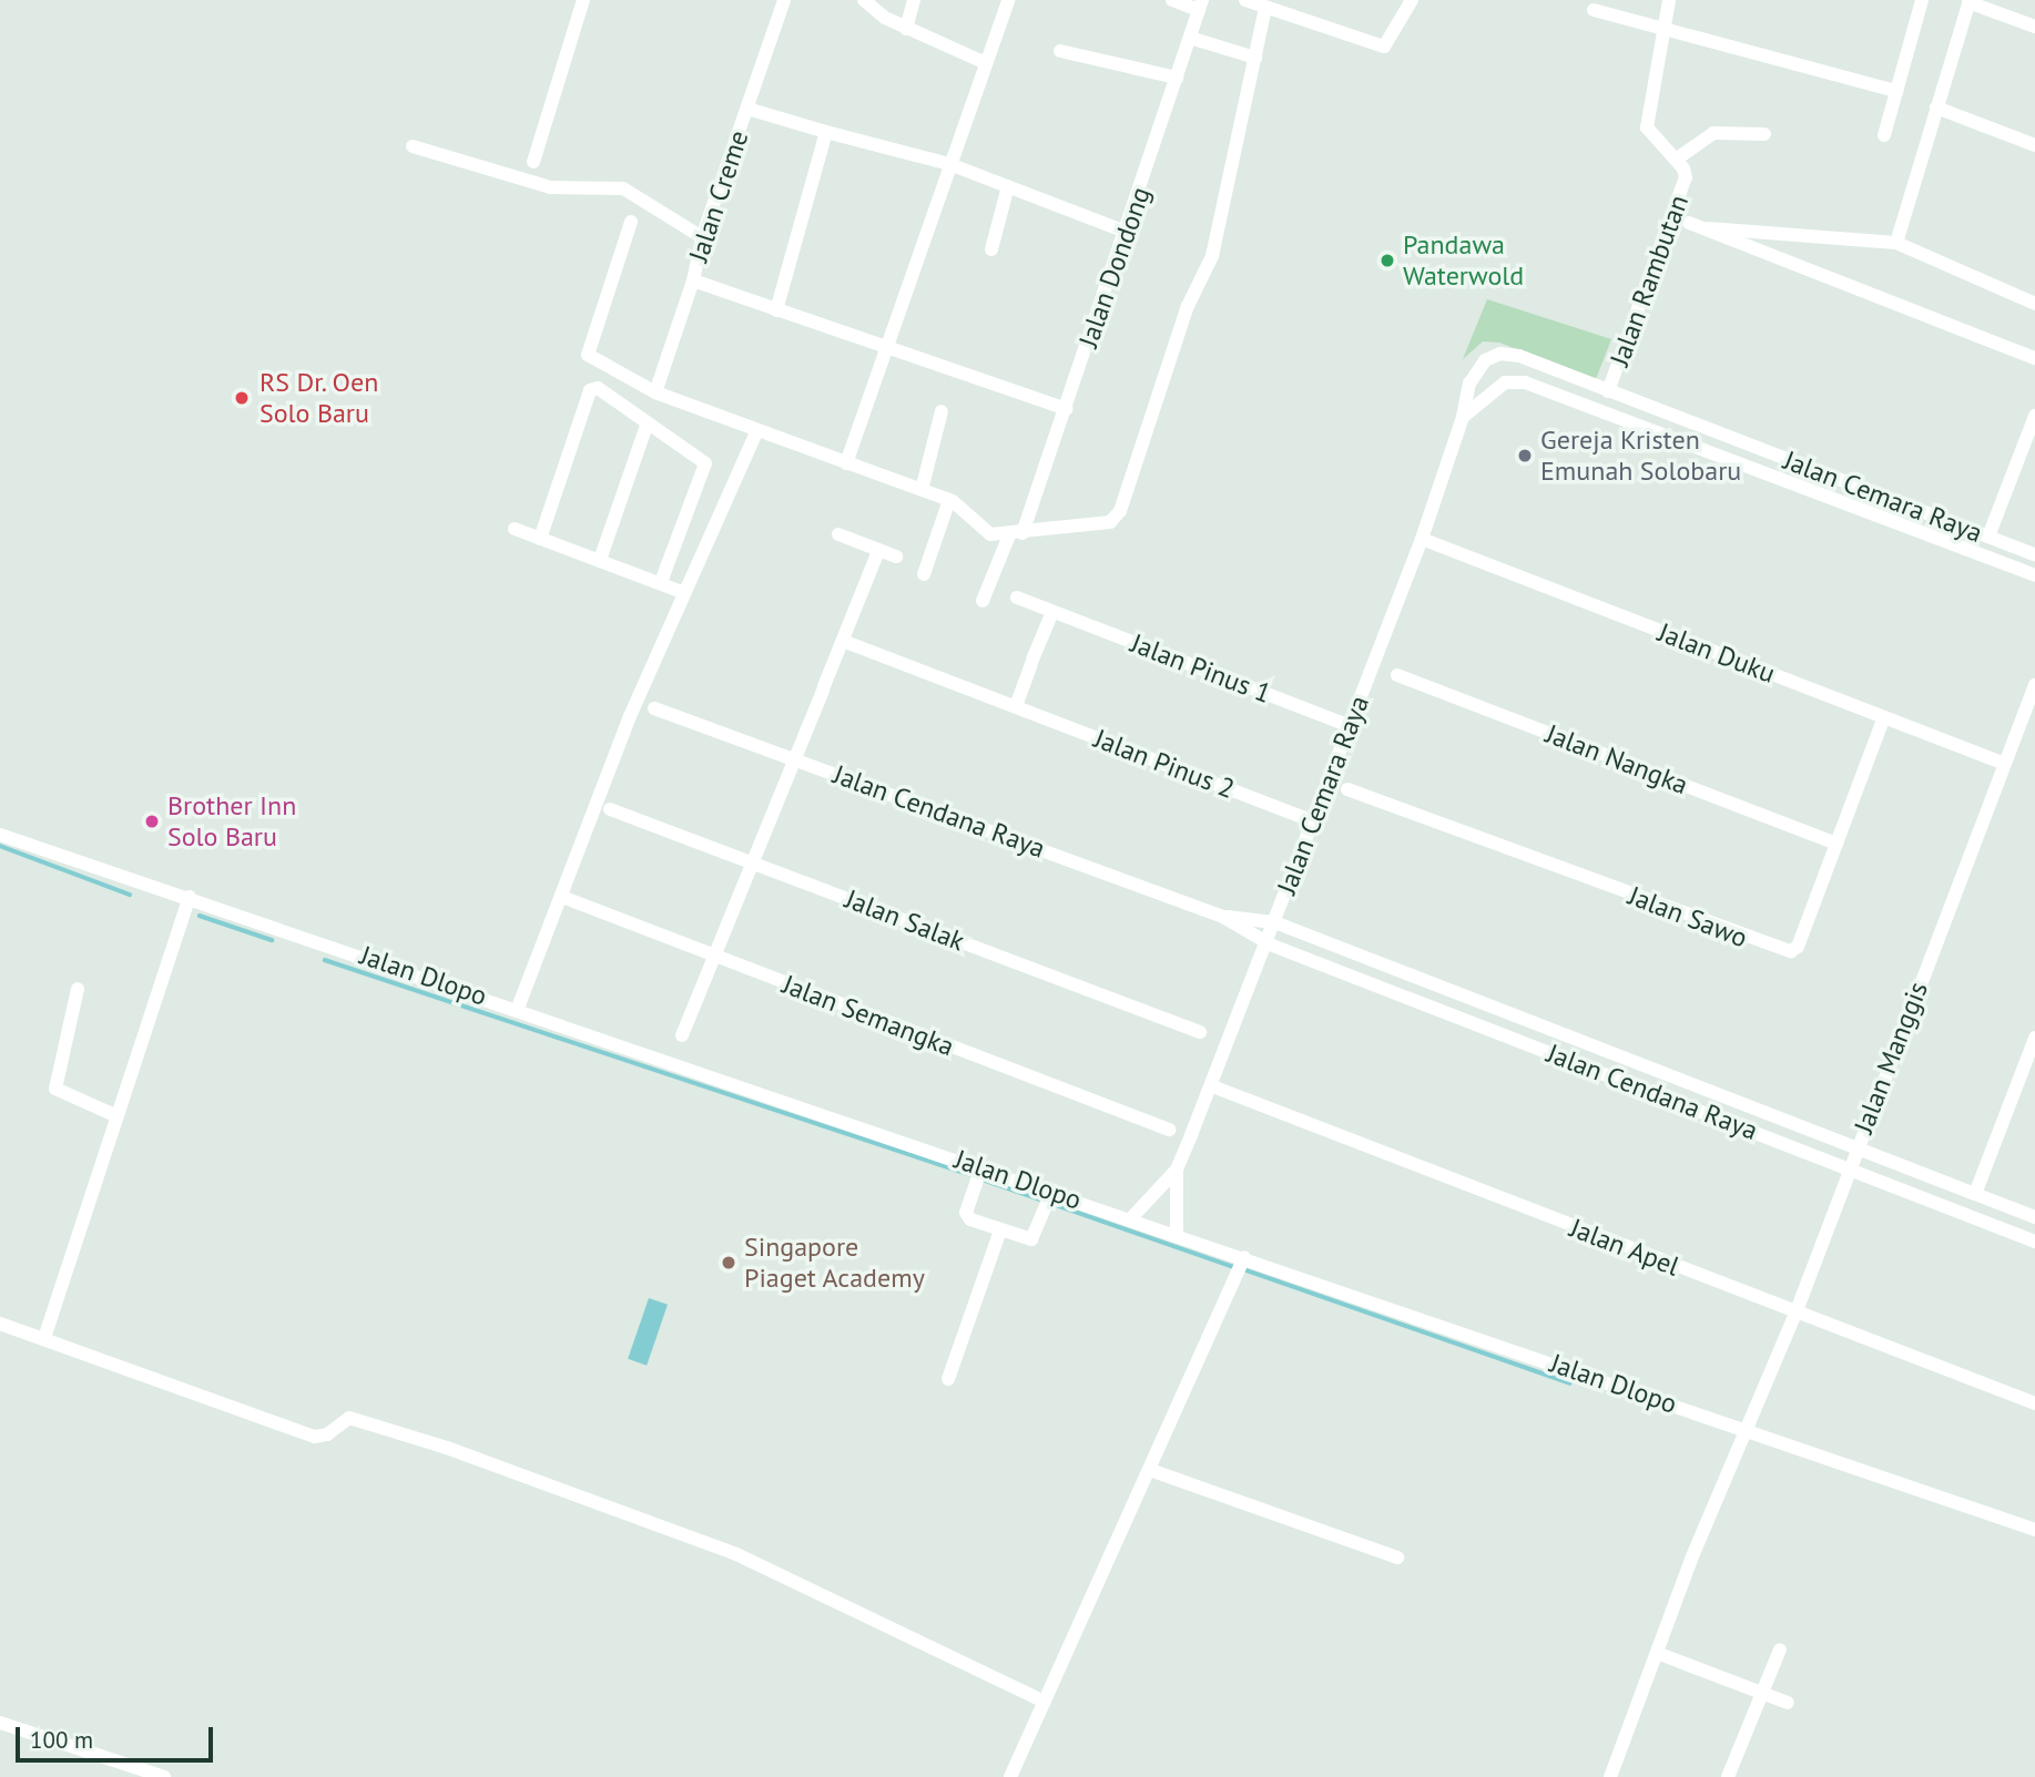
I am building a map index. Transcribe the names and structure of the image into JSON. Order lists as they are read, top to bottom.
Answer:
{
  "streets": {
    "street": [
      "Jalan Creme",
      "Jalan Dondong",
      "Jalan Rambutan",
      "Jalan Cemara Raya",
      "Jalan Duku",
      "Jalan Pinus 1",
      "Jalan Nangka",
      "Jalan Pinus 2",
      "Jalan Cendana Raya",
      "Jalan Sawo",
      "Jalan Salak",
      "Jalan Dlopo",
      "Jalan Semangka",
      "Jalan Manggis",
      "Jalan Apel"
    ]
  },
  "crossings": [
    ["Jalan Rambutan", "Jalan Cemara Raya"],
    ["Jalan Cemara Raya", "Jalan Pinus 1"],
    ["Jalan Cemara Raya", "Jalan Pinus 2"],
    ["Jalan Cemara Raya", "Jalan Cendana Raya"],
    ["Jalan Duku", "Jalan Sawo"],
    ["Jalan Duku", "Jalan Manggis"],
    ["Jalan Nangka", "Jalan Sawo"],
    ["Jalan Cendana Raya", "Jalan Manggis"],
    ["Jalan Dlopo", "Jalan Manggis"],
    ["Jalan Manggis", "Jalan Apel"]
  ],
  "places": [
    "Pandawa Waterwold",
    "RS Dr. Oen Solo Baru",
    "Gereja Kristen Emunah Solobaru",
    "Brother Inn Solo Baru",
    "Singapore Piaget Academy"
  ],
  "scale_bar": "100 m"
}
